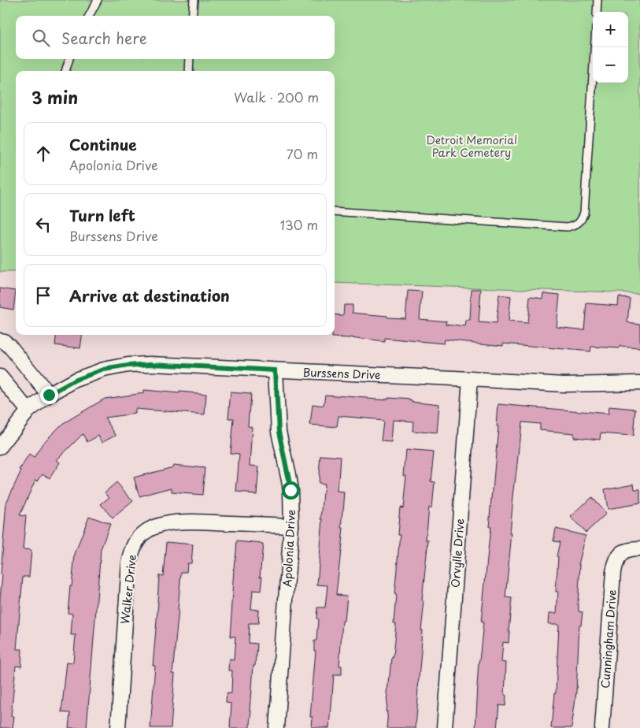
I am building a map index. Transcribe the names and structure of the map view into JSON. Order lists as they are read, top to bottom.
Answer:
{
  "streets": {
    "street": [
      "Burssens Drive",
      "Apolonia Drive",
      "Orvylle Drive",
      "Walker Drive",
      "Cunningham Drive"
    ]
  },
  "crossings": [
    ["Burssens Drive", "Apolonia Drive"],
    ["Burssens Drive", "Orvylle Drive"],
    ["Apolonia Drive", "Walker Drive"]
  ],
  "parks": ["Detroit Memorial Park Cemetery"],
  "page": {
    "map_buttons": ["+", "−"],
    "search": "Search here",
    "heading": ["3 min", "Walk · 200 m"],
    "list": [
      ["Continue", "Apolonia Drive", "70 m"],
      ["Turn left", "Burssens Drive", "130 m"],
      "Arrive at destination"
    ]
  }
}
